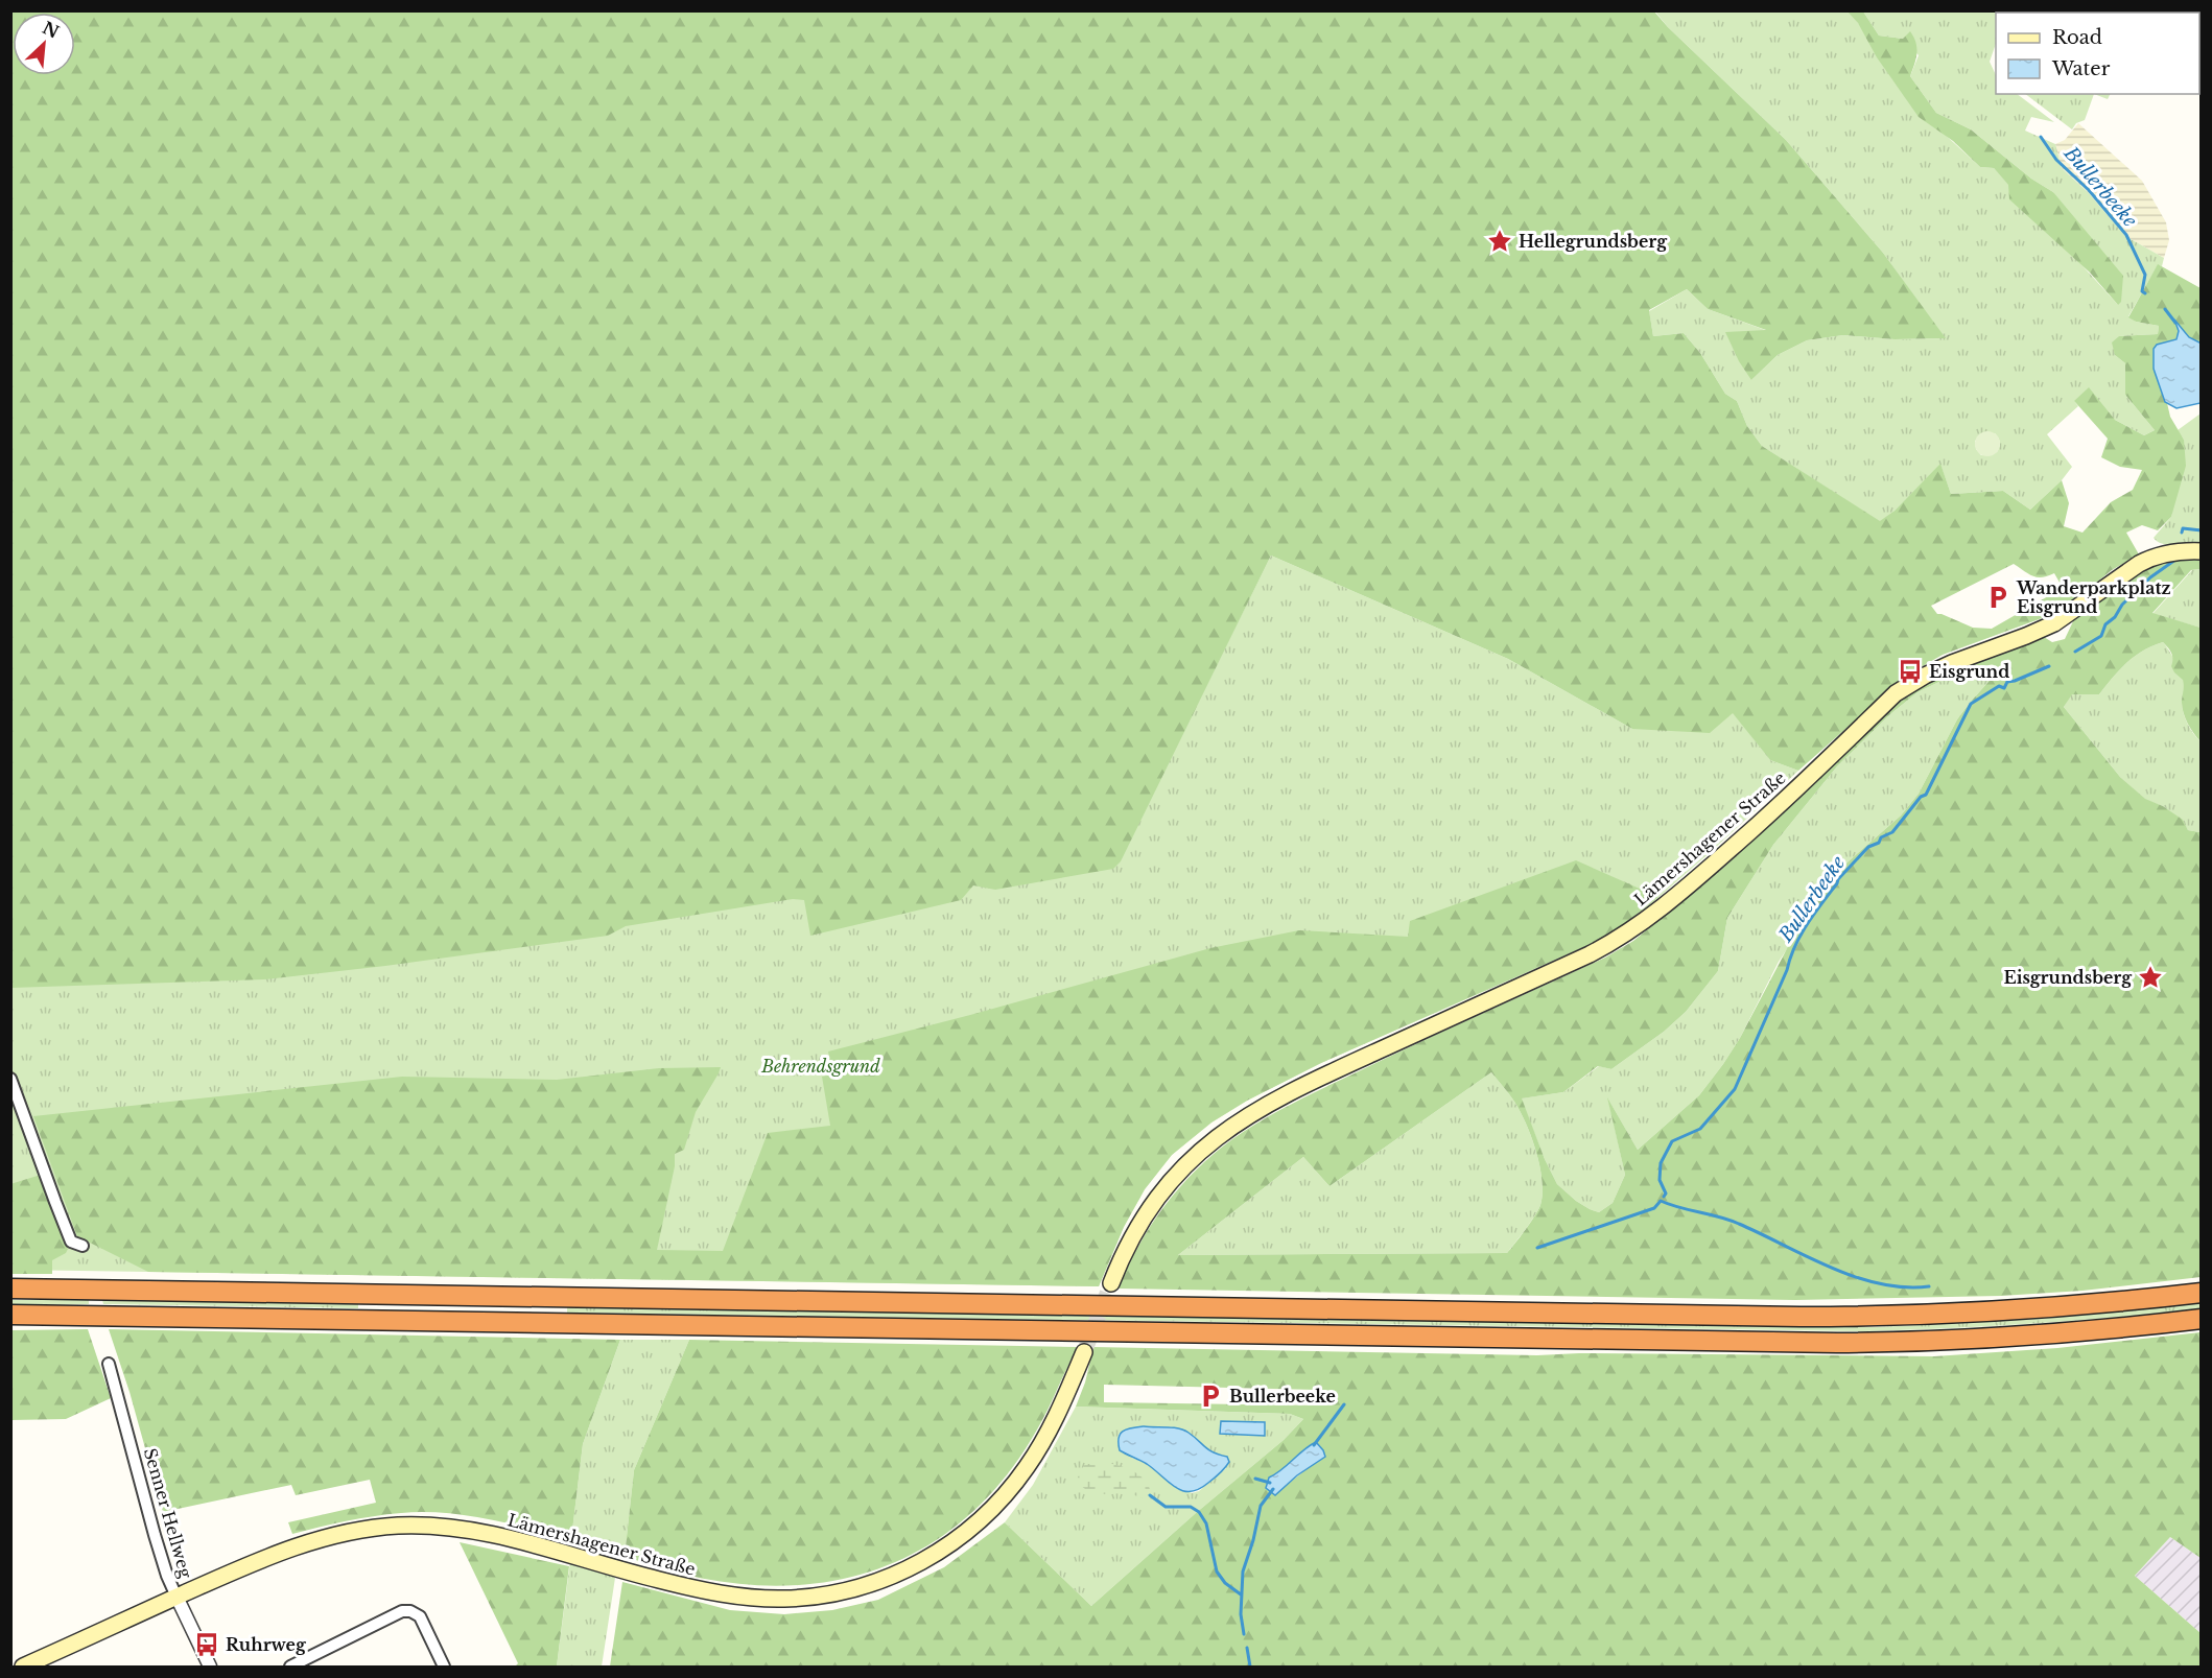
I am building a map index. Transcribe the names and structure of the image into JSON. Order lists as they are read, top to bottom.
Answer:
{
  "streets": {
    "main road": ["Lämershagener Straße"],
    "street": ["Senner Hellweg"]
  },
  "crossings": [
    ["Lämershagener Straße", "Senner Hellweg"]
  ],
  "water": ["Bullerbeeke"],
  "parks": ["Behrendsgrund"],
  "places": {
    "place": ["Hellegrundsberg", "Eisgrundsberg"],
    "parking": ["Wanderparkplatz Eisgrund", "Bullerbeeke"],
    "bus stop": ["Eisgrund", "Ruhrweg"]
  },
  "legend": ["Road", "Water"],
  "north": "top right"
}
